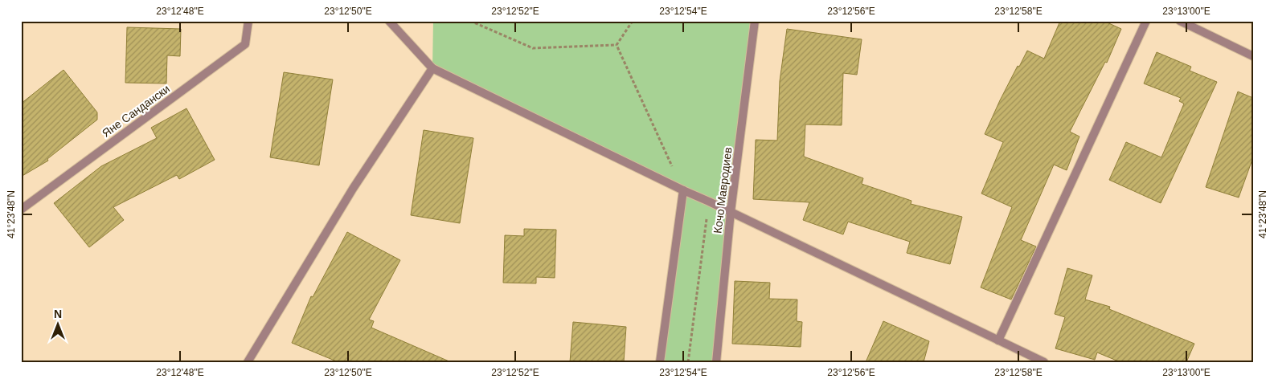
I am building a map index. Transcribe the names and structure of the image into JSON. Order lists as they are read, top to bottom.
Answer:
{
  "streets": {
    "street": ["Яне Сандански", "Кочо Мавродиев"]
  },
  "north": "top",
  "coordinates": [
    "23°12'48\"E",
    "23°12'50\"E",
    "23°12'52\"E",
    "23°12'54\"E",
    "23°12'56\"E",
    "23°12'58\"E",
    "23°13'00\"E",
    "41°23'48\"N"
  ]
}
